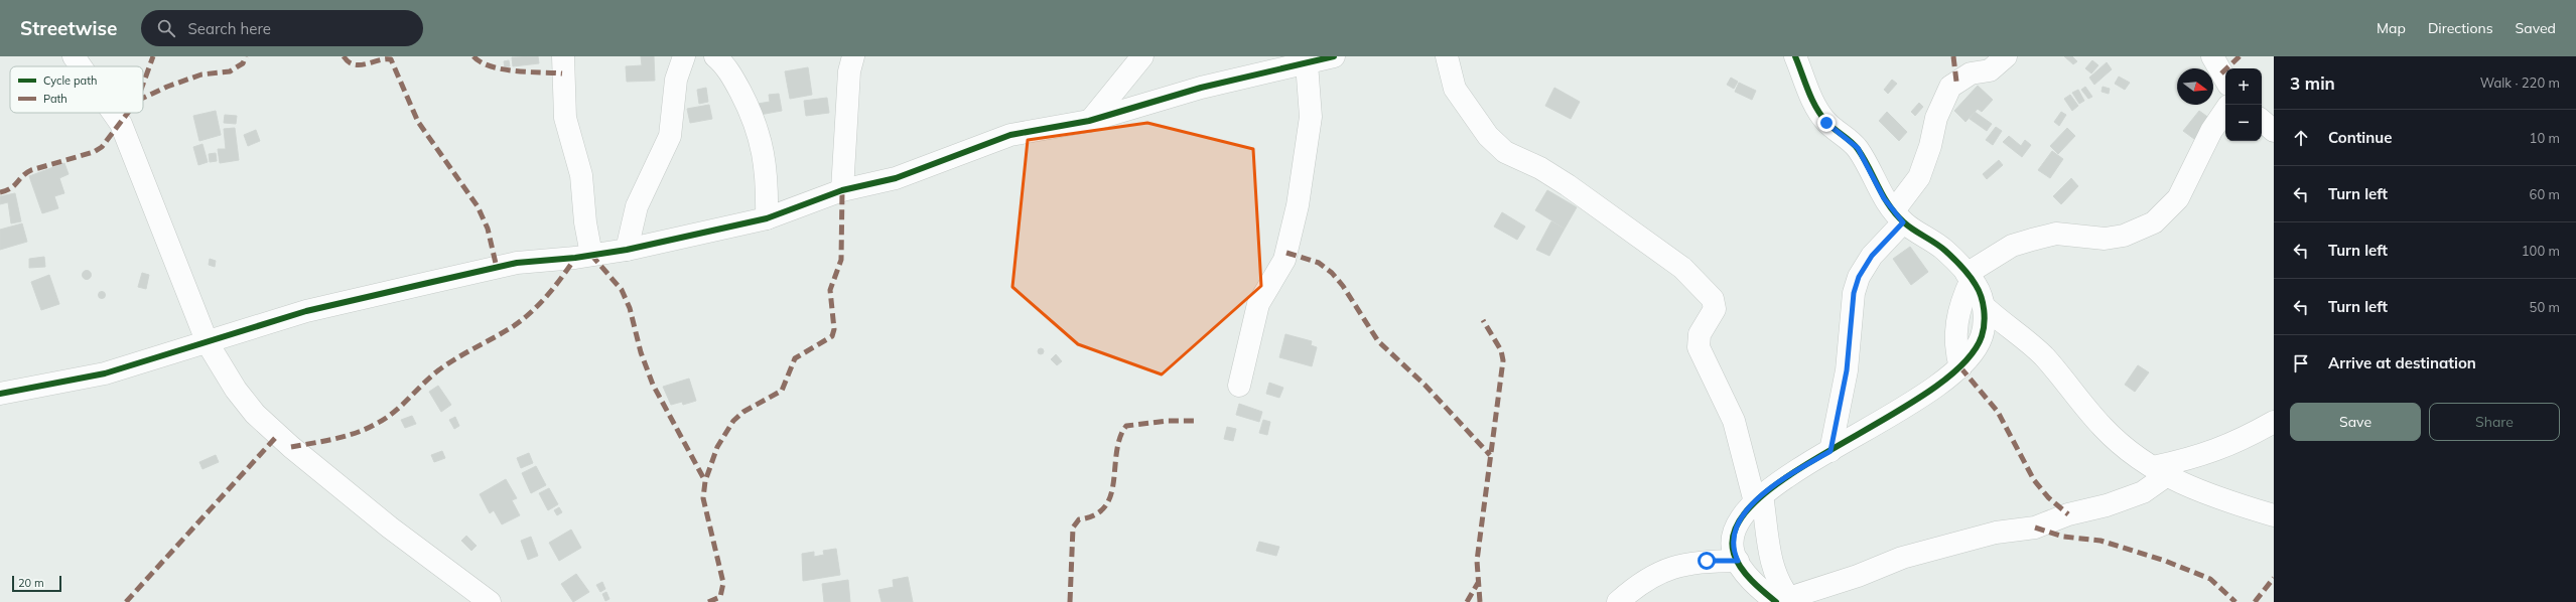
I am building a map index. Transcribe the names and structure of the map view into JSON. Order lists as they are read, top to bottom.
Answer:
{
  "legend": ["Cycle path", "Path"],
  "scale_bar": "20 m",
  "north": "right",
  "page": {
    "header": "Streetwise",
    "search": "Search here",
    "nav": ["Map", "Directions", "Saved"],
    "heading": ["3 min", "Walk · 220 m"],
    "map_buttons": ["+", "−"],
    "list": [
      ["Continue", "10 m"],
      ["Turn left", "60 m"],
      ["Turn left", "100 m"],
      ["Turn left", "50 m"],
      "Arrive at destination"
    ],
    "buttons": ["Save", "Share"],
    "scale": "20 m"
  }
}
